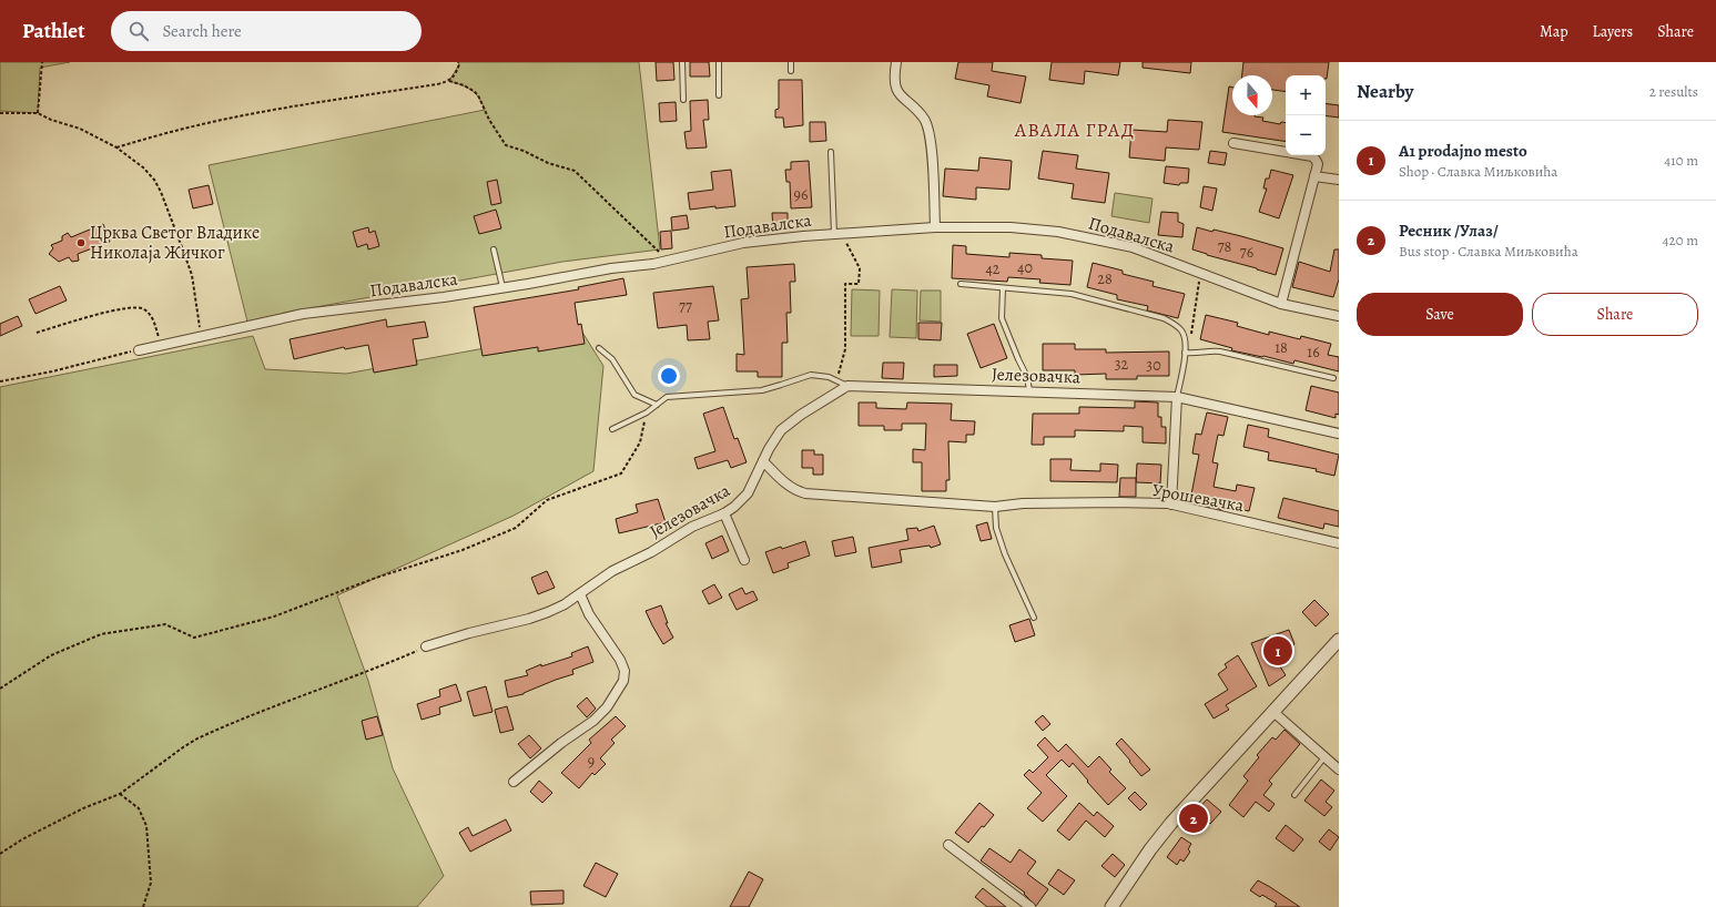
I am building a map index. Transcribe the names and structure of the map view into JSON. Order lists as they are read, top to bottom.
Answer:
{
  "streets": {
    "street": ["Подавалска", "Јелезовачка", "Урошевачка"]
  },
  "crossings": [
    ["Јелезовачка", "Урошевачка"]
  ],
  "districts": ["АВАЛА ГРАД"],
  "places": ["Црква Светог Владике Николаја Жичког"],
  "house_numbers": [
    "96",
    "78",
    "76",
    "40",
    "42",
    "28",
    "77",
    "18",
    "16",
    "32",
    "30",
    "9"
  ],
  "north": "bottom",
  "page": {
    "header": "Pathlet",
    "search": "Search here",
    "nav": ["Map", "Layers", "Share"],
    "heading": ["Nearby", "2 results"],
    "map_buttons": ["+", "−"],
    "list": [
      {
        "mark": "1",
        "name": "A1 prodajno mesto",
        "note": "Shop · Славка Миљковића",
        "value": "410 m"
      },
      {
        "mark": "2",
        "name": "Ресник /Улаз/",
        "note": "Bus stop · Славка Миљковића",
        "value": "420 m"
      }
    ],
    "buttons": ["Save", "Share"],
    "pins": ["1", "2"]
  }
}
